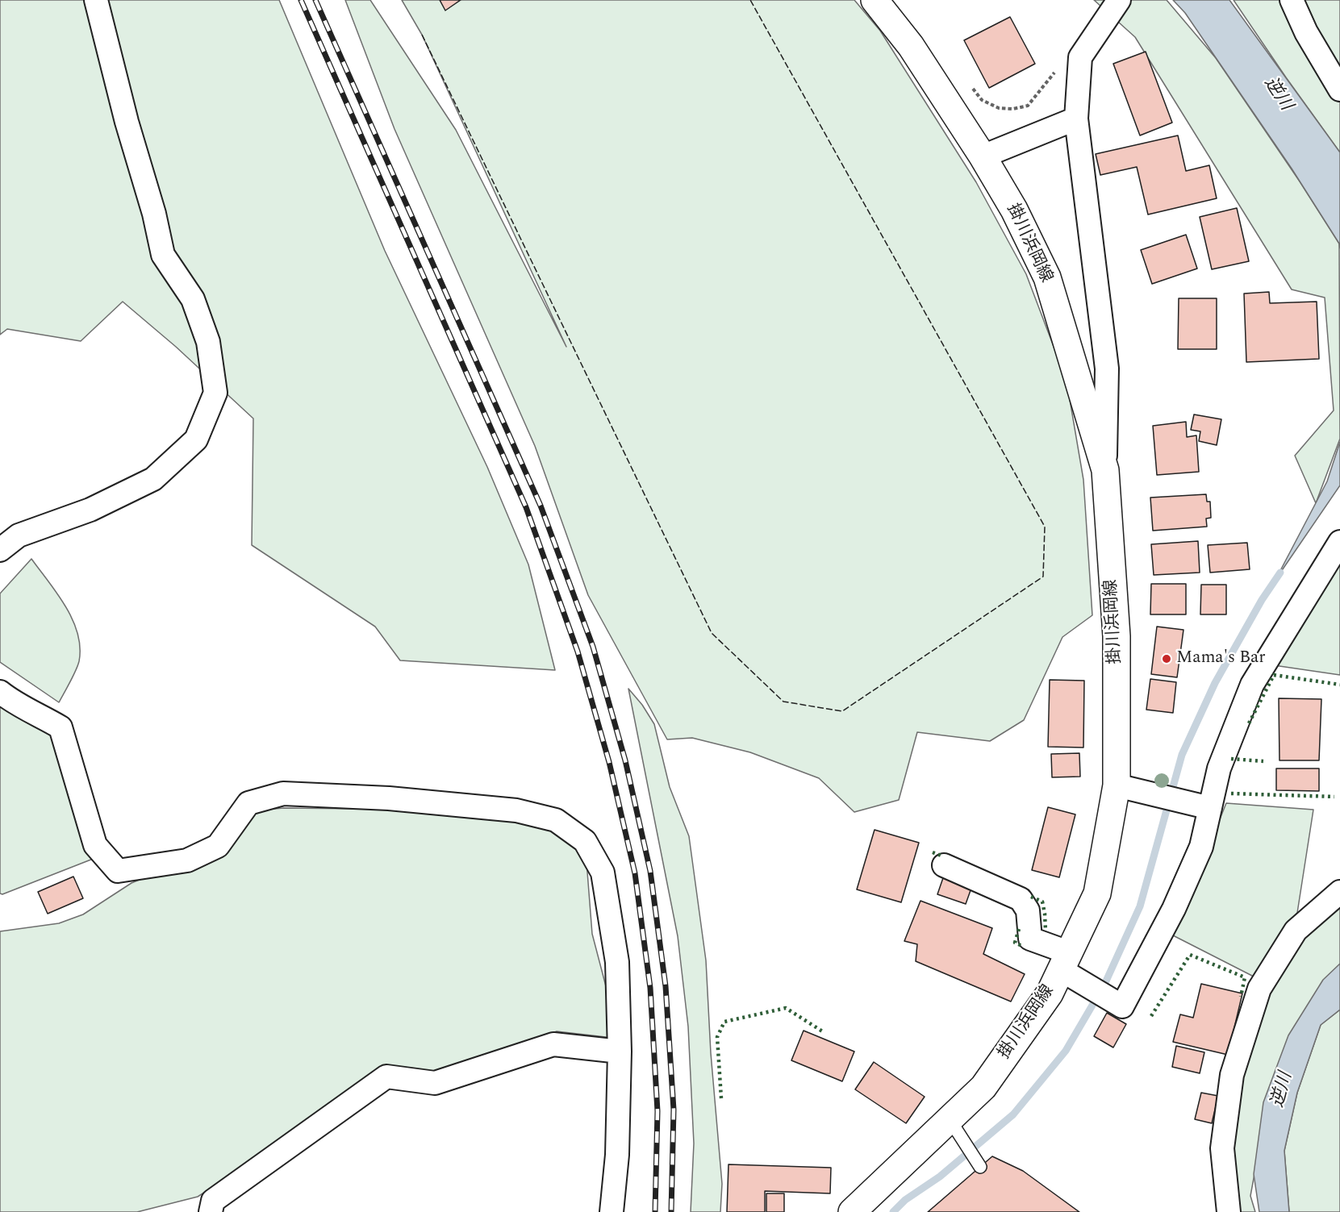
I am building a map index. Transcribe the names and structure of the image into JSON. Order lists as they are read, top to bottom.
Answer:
{
  "streets": {
    "main road": ["掛川浜岡線"]
  },
  "water": ["逆川"],
  "places": ["Mama's Bar"]
}
